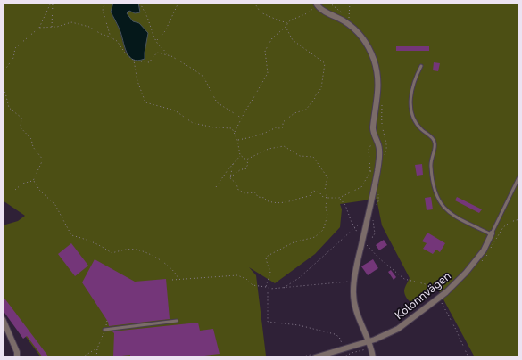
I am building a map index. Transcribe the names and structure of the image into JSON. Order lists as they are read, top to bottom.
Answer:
{
  "streets": {
    "street": ["Kolonnvägen"]
  }
}
